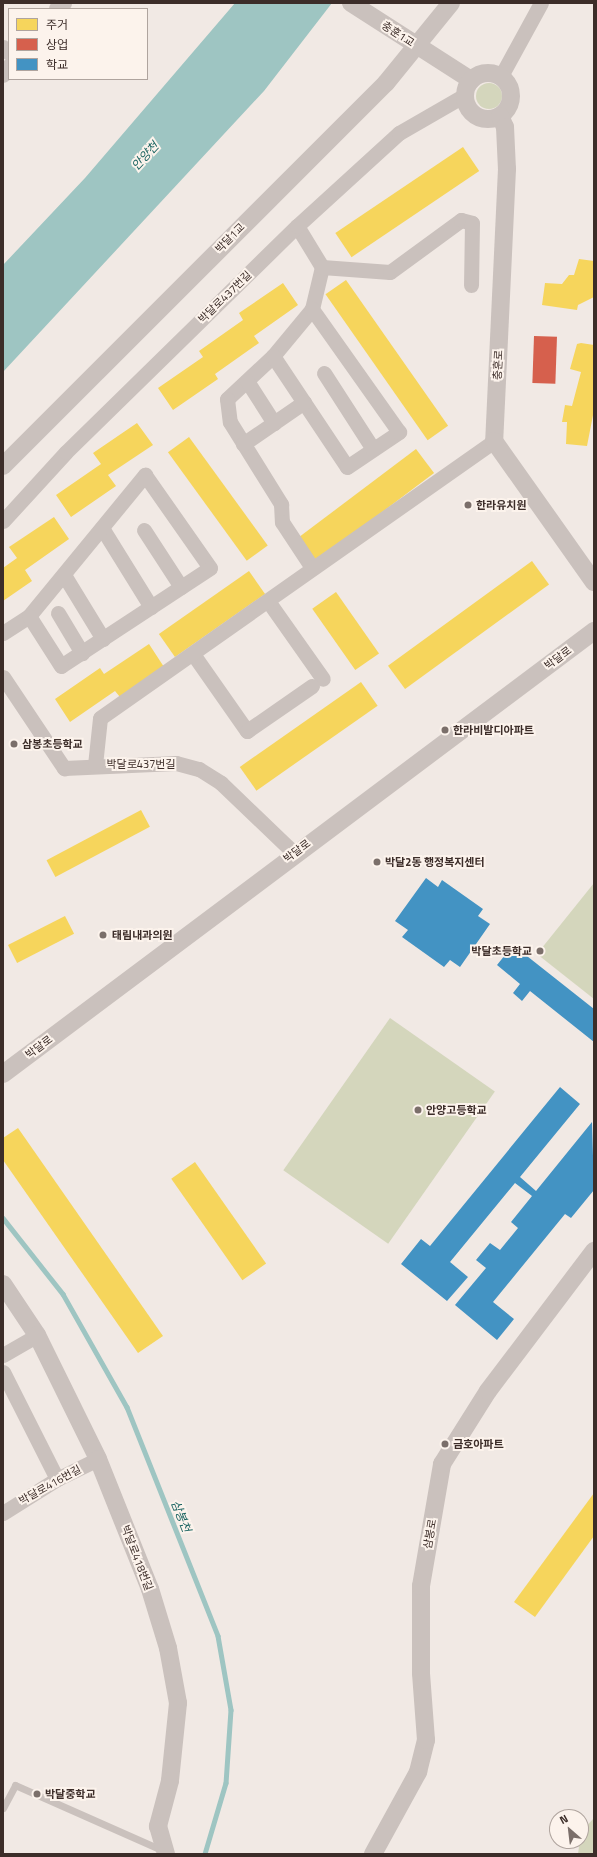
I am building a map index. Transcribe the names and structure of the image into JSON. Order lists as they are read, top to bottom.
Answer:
{
  "streets": {
    "street": [
      "충훈1교",
      "박달1교",
      "박달로437번길",
      "충훈로",
      "박달로",
      "박달로416번길",
      "삼봉로",
      "박달로418번길"
    ]
  },
  "crossings": [
    ["충훈1교", "박달로437번길"],
    ["충훈1교", "충훈로"],
    ["박달로437번길", "충훈로"],
    ["박달로437번길", "박달로"],
    ["박달로416번길", "박달로418번길"]
  ],
  "water": ["안양천", "삼봉천"],
  "places": [
    "한라유치원",
    "한라비발디아파트",
    "삼봉초등학교",
    "박달2동 행정복지센터",
    "태림내과의원",
    "박달초등학교",
    "안양고등학교",
    "금호아파트",
    "박달중학교"
  ],
  "legend": ["주거", "상업", "학교"],
  "north": "top left"
}
